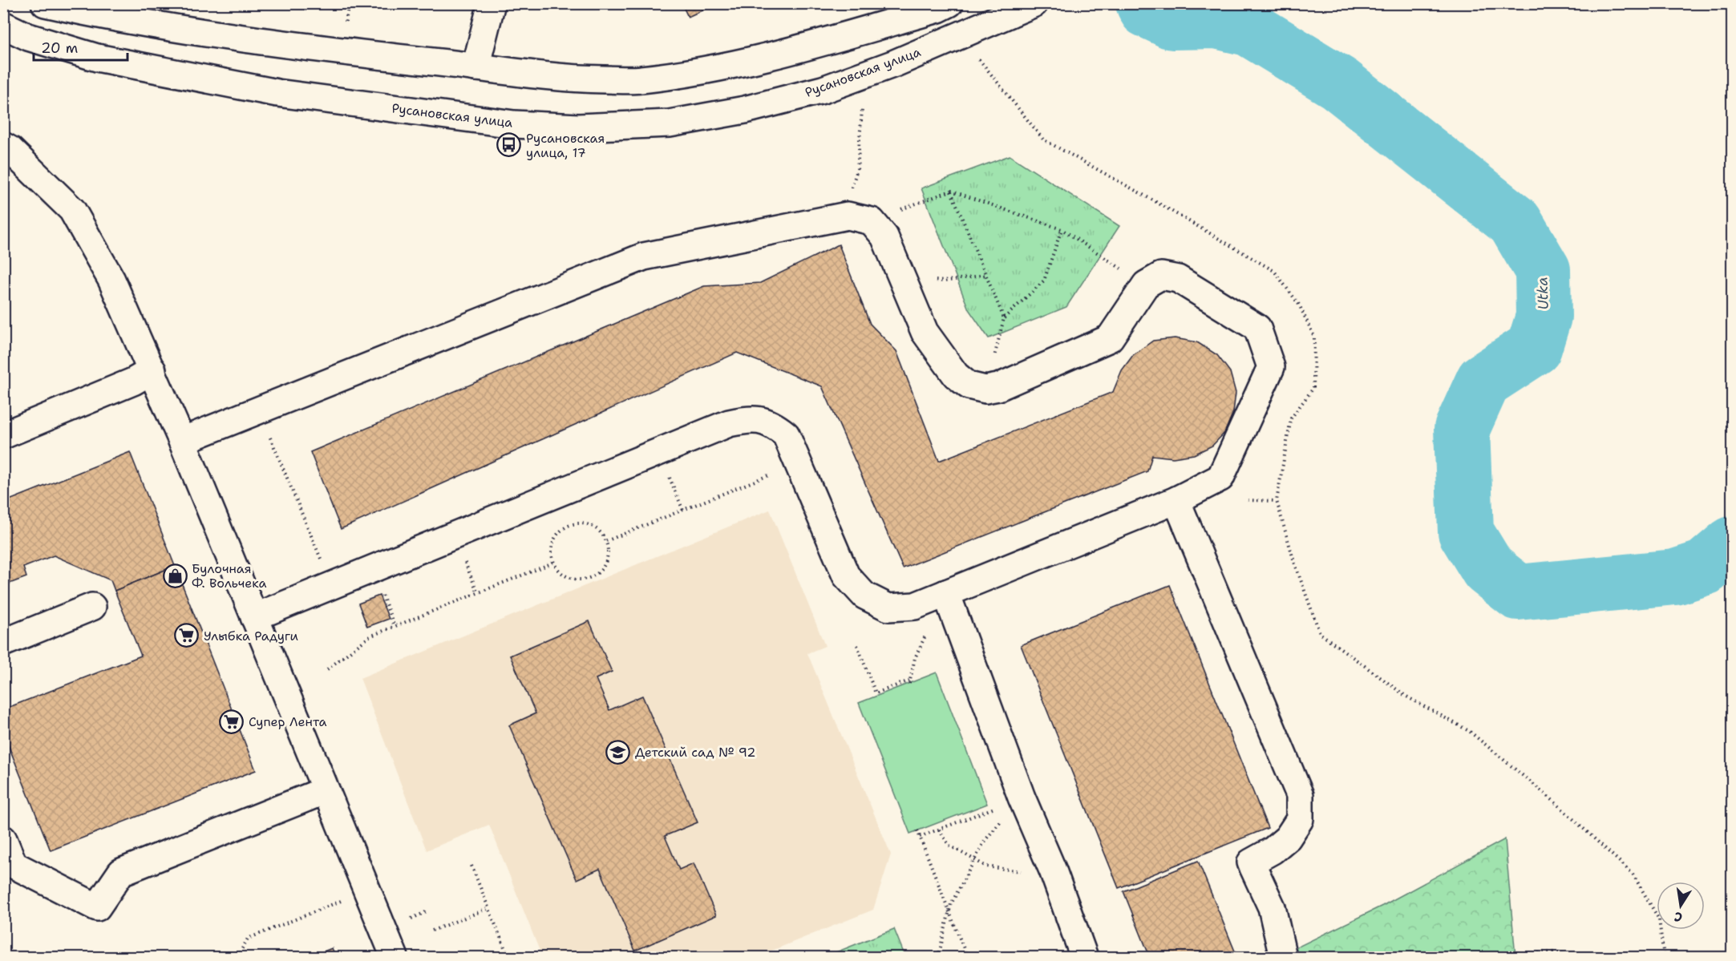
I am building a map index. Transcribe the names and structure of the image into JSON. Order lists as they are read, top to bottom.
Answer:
{
  "streets": {
    "street": ["Русановская улица"]
  },
  "water": ["Utka"],
  "places": {
    "bus stop": ["Русановская улица, 17"],
    "shop": ["Булочная Ф. Вольчека"],
    "supermarket": ["Улыбка Радуги", "Супер Лента"],
    "school or university": ["Детский сад № 92"]
  },
  "scale_bar": "20 m",
  "north": "bottom"
}
